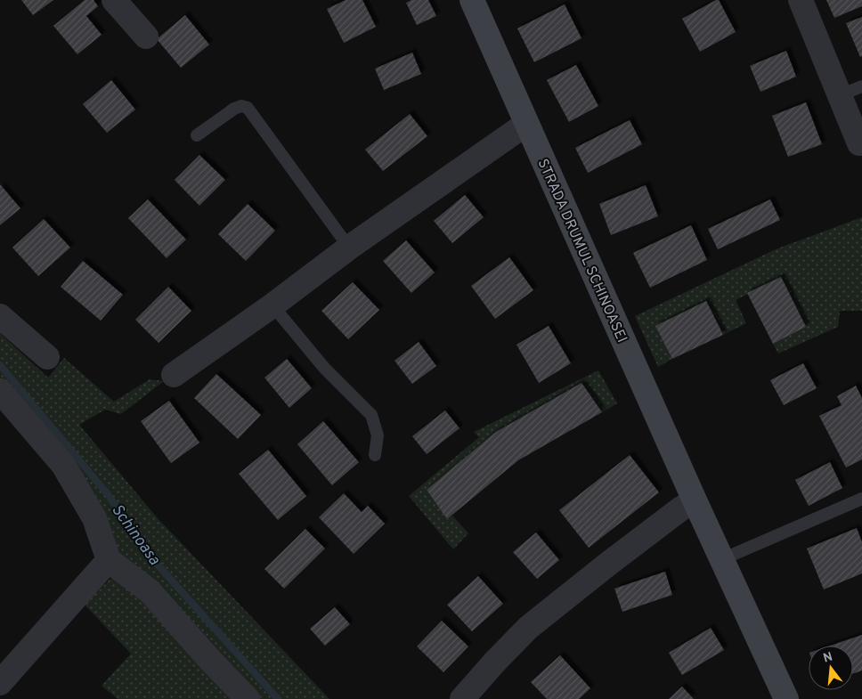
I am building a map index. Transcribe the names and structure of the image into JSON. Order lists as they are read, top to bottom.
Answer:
{
  "streets": {
    "street": ["STRADA DRUMUL SCHINOASEI"]
  },
  "water": ["Schinoasa"],
  "north": "top"
}
